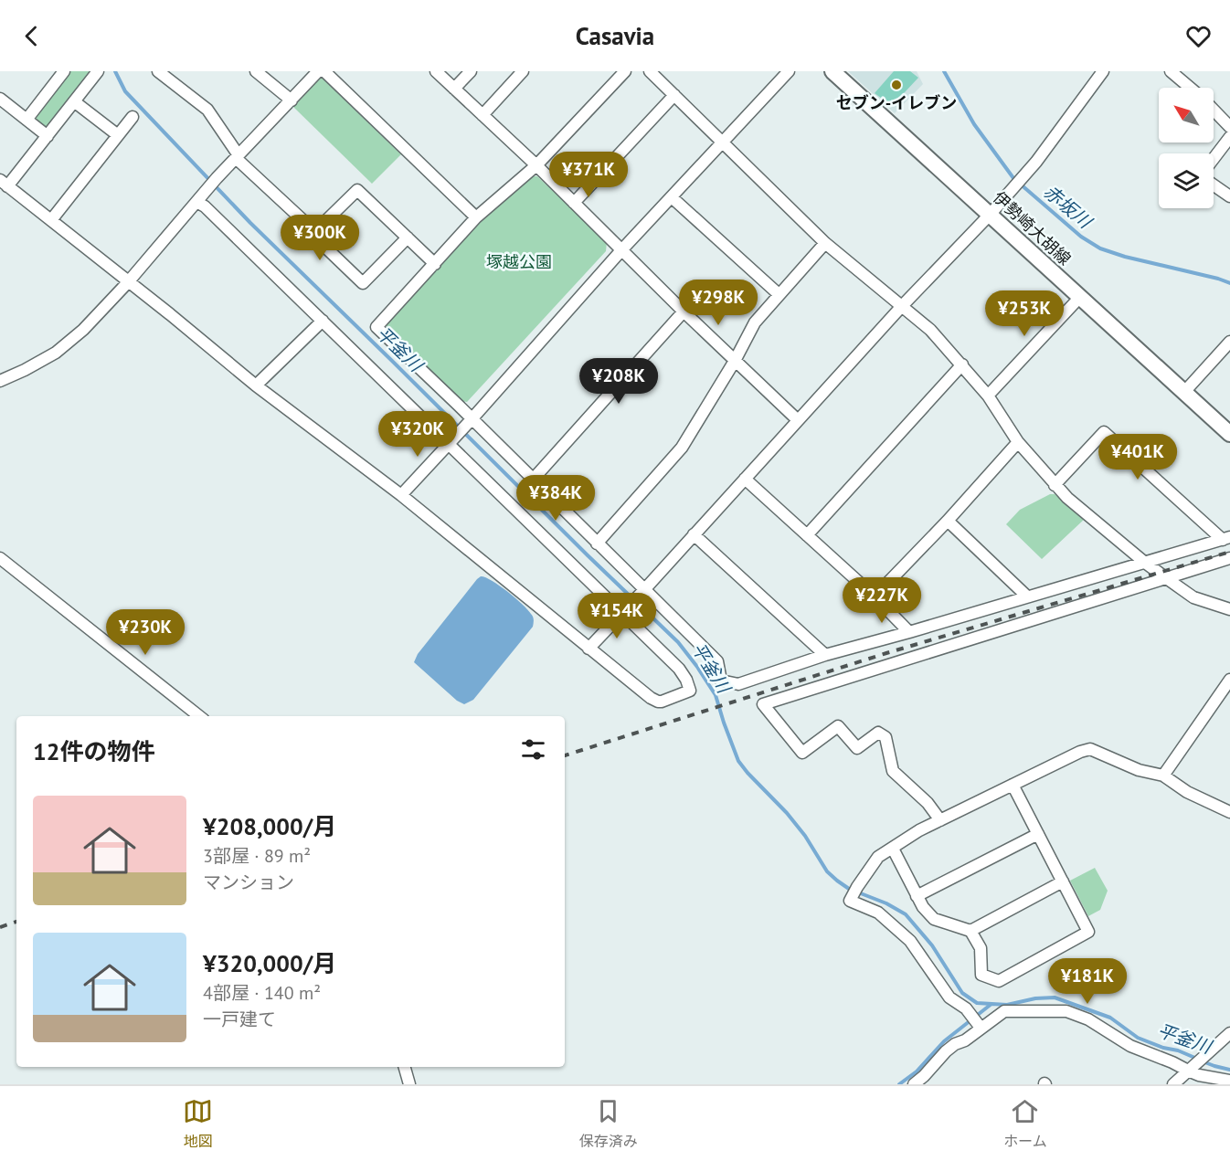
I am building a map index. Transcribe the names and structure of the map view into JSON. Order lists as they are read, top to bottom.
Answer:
{
  "streets": {
    "main road": ["伊勢崎大胡線"]
  },
  "water": ["赤坂川", "平釜川"],
  "parks": ["塚越公園"],
  "places": ["セブン-イレブン"],
  "north": "top left",
  "page": {
    "header": "Casavia",
    "price": [
      "¥371K",
      "¥300K",
      "¥298K",
      "¥253K",
      "¥208K",
      "¥320K",
      "¥401K",
      "¥384K",
      "¥227K",
      "¥154K",
      "¥230K",
      "¥181K"
    ],
    "heading": "12件の物件",
    "list": [
      {
        "name": "¥208,000/月",
        "note": "3部屋 · 89 m² · マンション"
      },
      {
        "name": "¥320,000/月",
        "note": "4部屋 · 140 m² · 一戸建て"
      }
    ],
    "tabs": ["地図", "保存済み", "ホーム"]
  }
}
